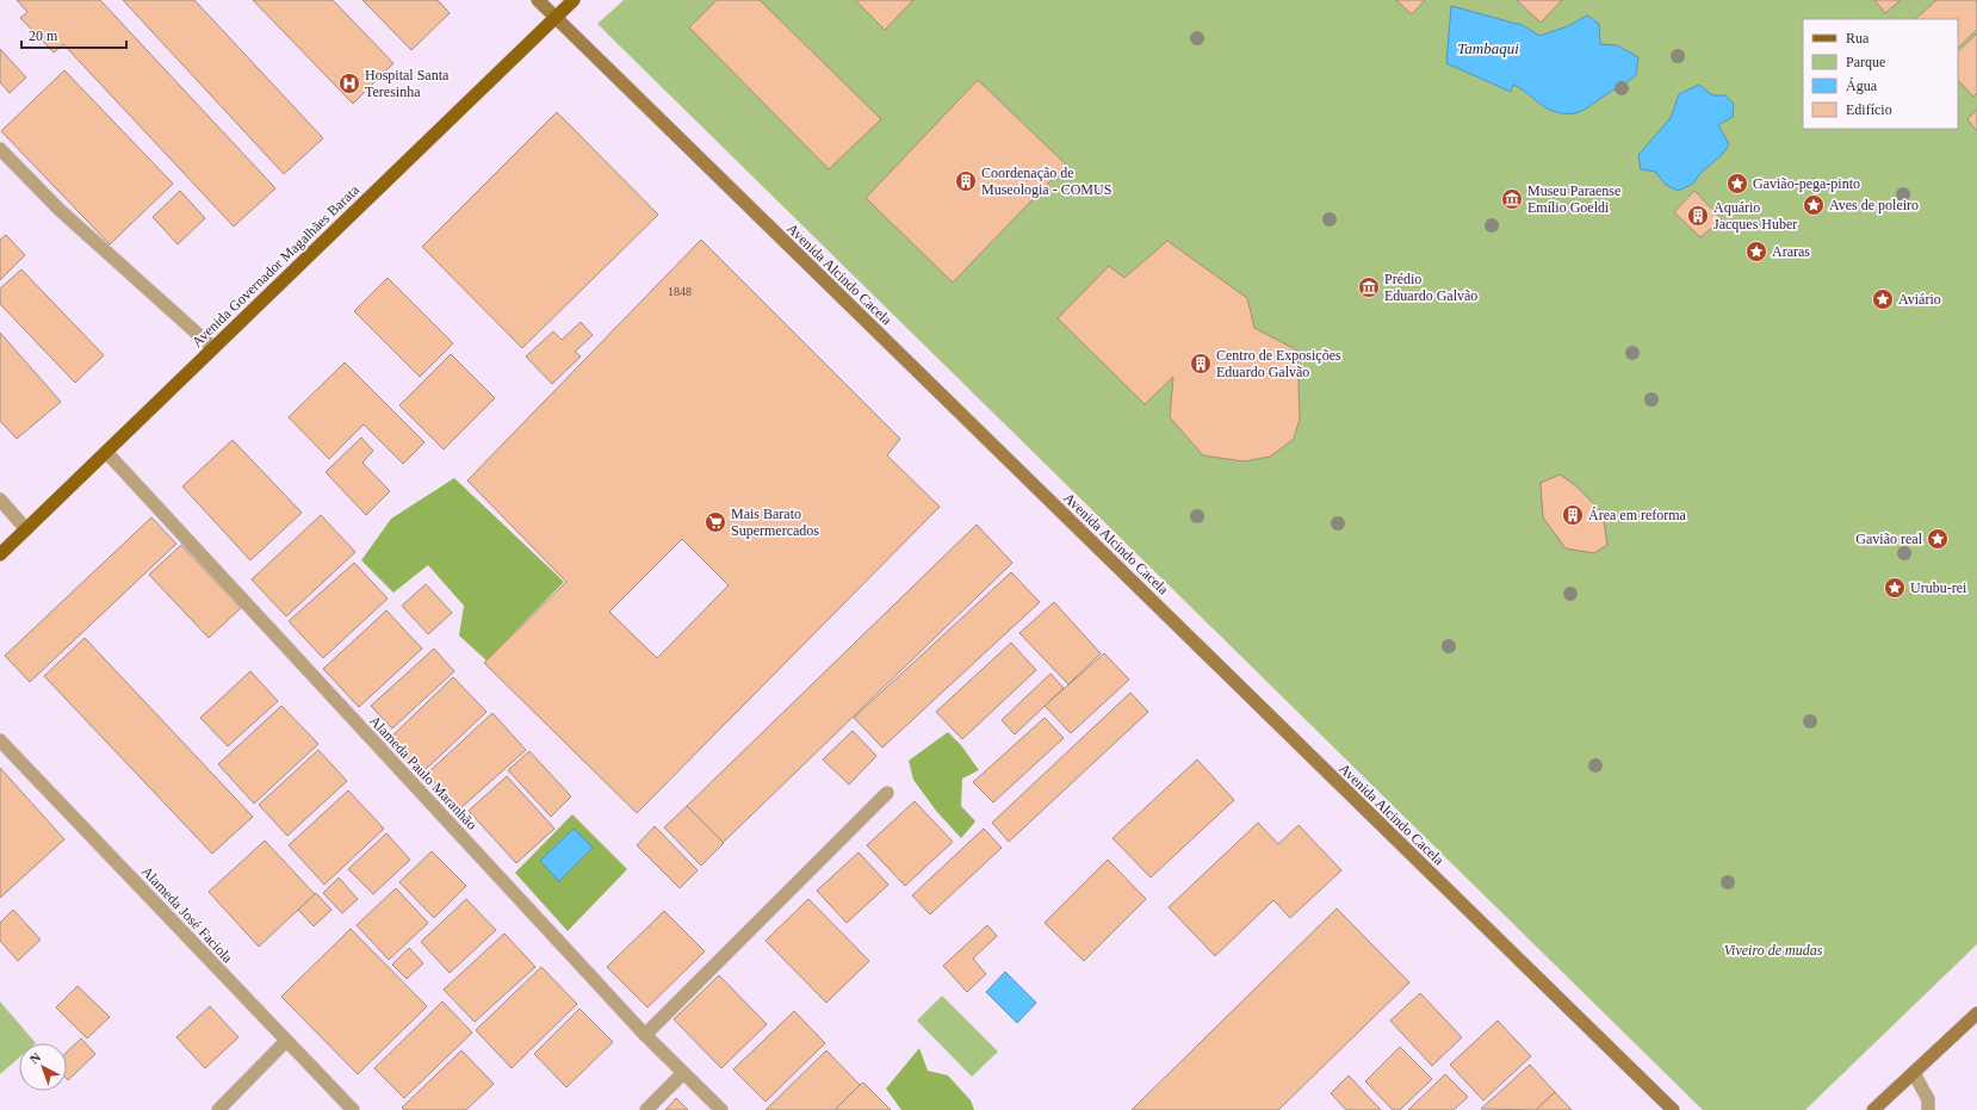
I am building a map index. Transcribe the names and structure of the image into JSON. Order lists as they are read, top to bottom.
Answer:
{
  "streets": {
    "main road": ["Avenida Governador Magalhães Barata", "Avenida Alcindo Cacela"],
    "street": ["Alameda Paulo Maranhão", "Alameda José Faciola"]
  },
  "crossings": [
    ["Avenida Governador Magalhães Barata", "Avenida Alcindo Cacela"],
    ["Avenida Governador Magalhães Barata", "Alameda Paulo Maranhão"]
  ],
  "water": ["Tambaqui"],
  "parks": ["Viveiro de mudas"],
  "places": {
    "hospital": ["Hospital Santa Teresinha"],
    "building": [
      "Coordenação de Museologia - COMUS",
      "Aquário Jacques Huber",
      "Centro de Exposições Eduardo Galvão",
      "Área em reforma"
    ],
    "place": [
      "Gavião-pega-pinto",
      "Aves de poleiro",
      "Araras",
      "Aviário",
      "Gavião real",
      "Urubu-rei"
    ],
    "museum": ["Museu Paraense Emílio Goeldi", "Prédio Eduardo Galvão"],
    "supermarket": ["Mais Barato Supermercados"]
  },
  "house_numbers": ["1848"],
  "legend": [
    "Rua",
    "Parque",
    "Água",
    "Edifício"
  ],
  "scale_bar": "20 m",
  "north": "top left"
}
